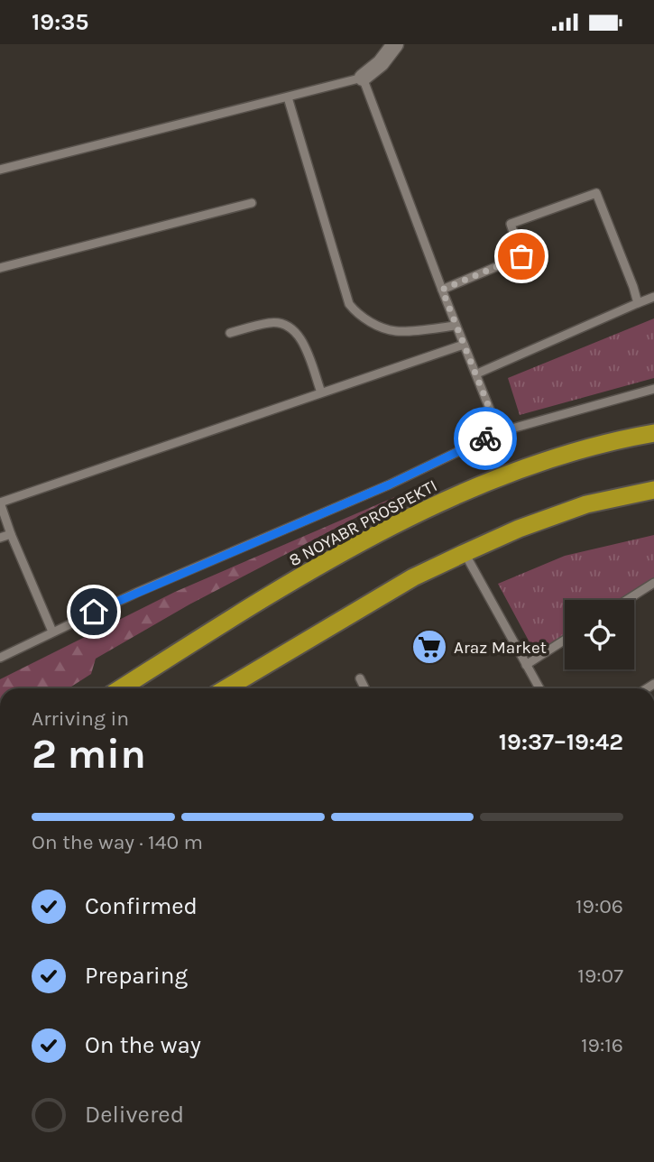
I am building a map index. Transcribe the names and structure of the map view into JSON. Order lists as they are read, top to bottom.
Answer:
{
  "streets": {
    "highway": ["8 NOYABR PROSPEKTI"]
  },
  "places": {
    "supermarket": ["Araz Market"]
  },
  "page": {
    "status": "19:35",
    "heading": ["2 min", "Arriving in", "19:37–19:42"],
    "bar": "On the way · 140 m",
    "list": [
      ["Confirmed", "19:06"],
      ["Preparing", "19:07"],
      ["On the way", "19:16"],
      "Delivered"
    ]
  }
}
